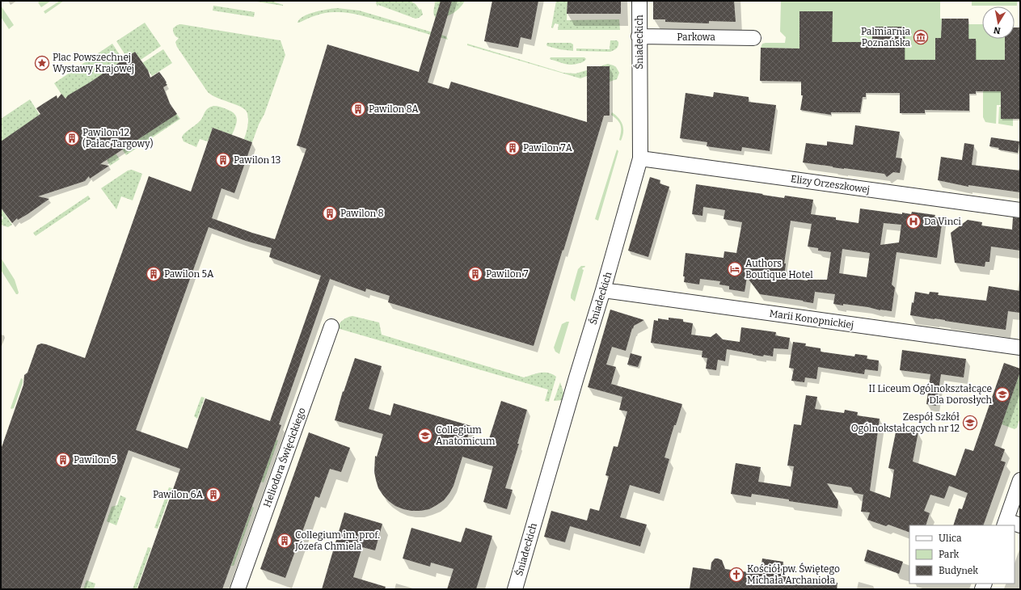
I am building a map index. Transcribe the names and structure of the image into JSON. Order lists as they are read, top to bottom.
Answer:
{
  "streets": {
    "street": [
      "Parkowa",
      "Śniadeckich",
      "Elizy Orzeszkowej",
      "Marii Konopnickiej",
      "Heliodora Święcickiego"
    ]
  },
  "crossings": [
    ["Parkowa", "Śniadeckich"],
    ["Śniadeckich", "Elizy Orzeszkowej"],
    ["Śniadeckich", "Marii Konopnickiej"]
  ],
  "places": {
    "museum": ["Palmiarnia Poznańska"],
    "place": ["Plac Powszechnej Wystawy Krajowej"],
    "building": [
      "Pawilon 8A",
      "Pawilon 12 (Pałac Targowy)",
      "Pawilon 7A",
      "Pawilon 13",
      "Pawilon 8",
      "Pawilon 5A",
      "Pawilon 7",
      "Pawilon 5",
      "Pawilon 6A",
      "Collegium im. prof. Józefa Chmiela"
    ],
    "hospital": ["Da Vinci"],
    "hotel": ["Authors Boutique Hotel"],
    "school or university": ["II Liceum Ogólnokształcące Dla Dorosłych", "Zespół Szkół Ogólnokstałcących nr 12", "Collegium Anatomicum"],
    "church": ["Kościół pw. Świętego Michała Archanioła"]
  },
  "legend": ["Ulica", "Park", "Budynek"],
  "north": "bottom"
}
